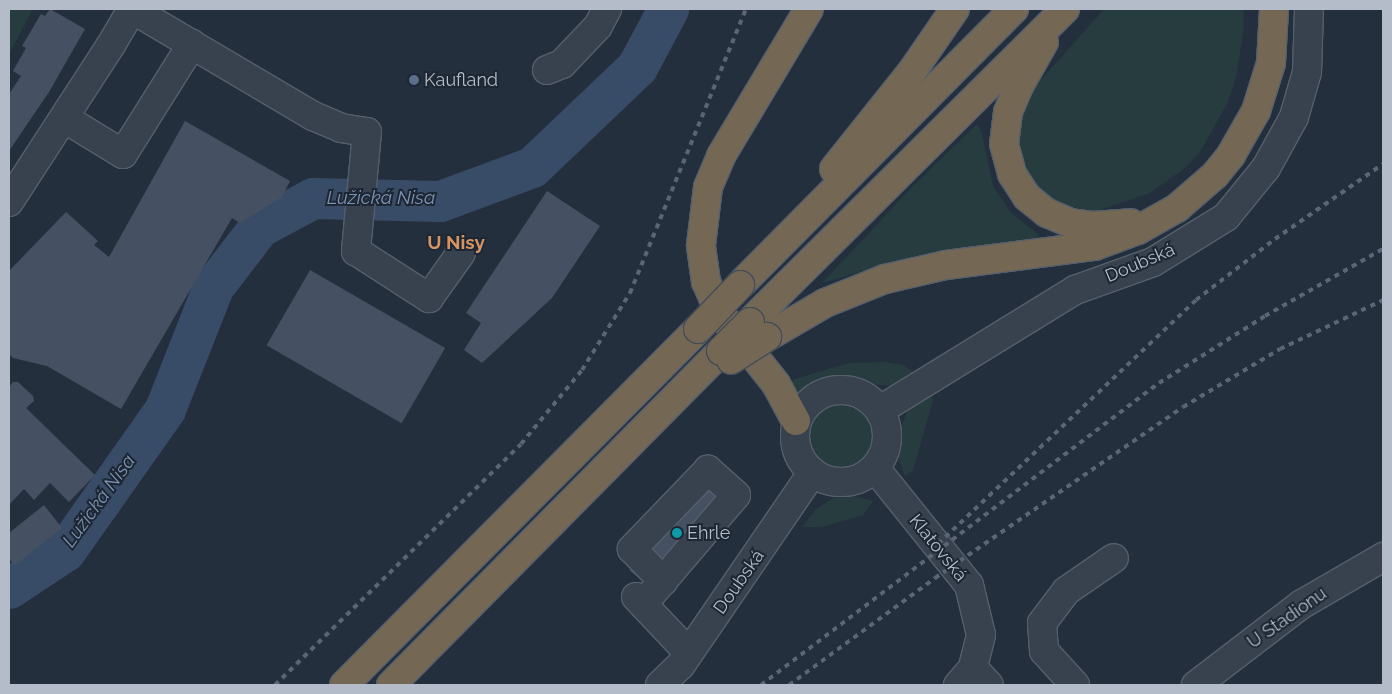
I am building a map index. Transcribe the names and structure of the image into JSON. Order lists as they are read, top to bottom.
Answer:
{
  "streets": {
    "street": ["Doubská", "Klatovská", "U Stadionu"]
  },
  "crossings": [
    ["Doubská", "Klatovská"]
  ],
  "districts": ["U Nisy"],
  "water": ["Lužická Nisa"],
  "places": ["Kaufland", "Ehrle"]
}
